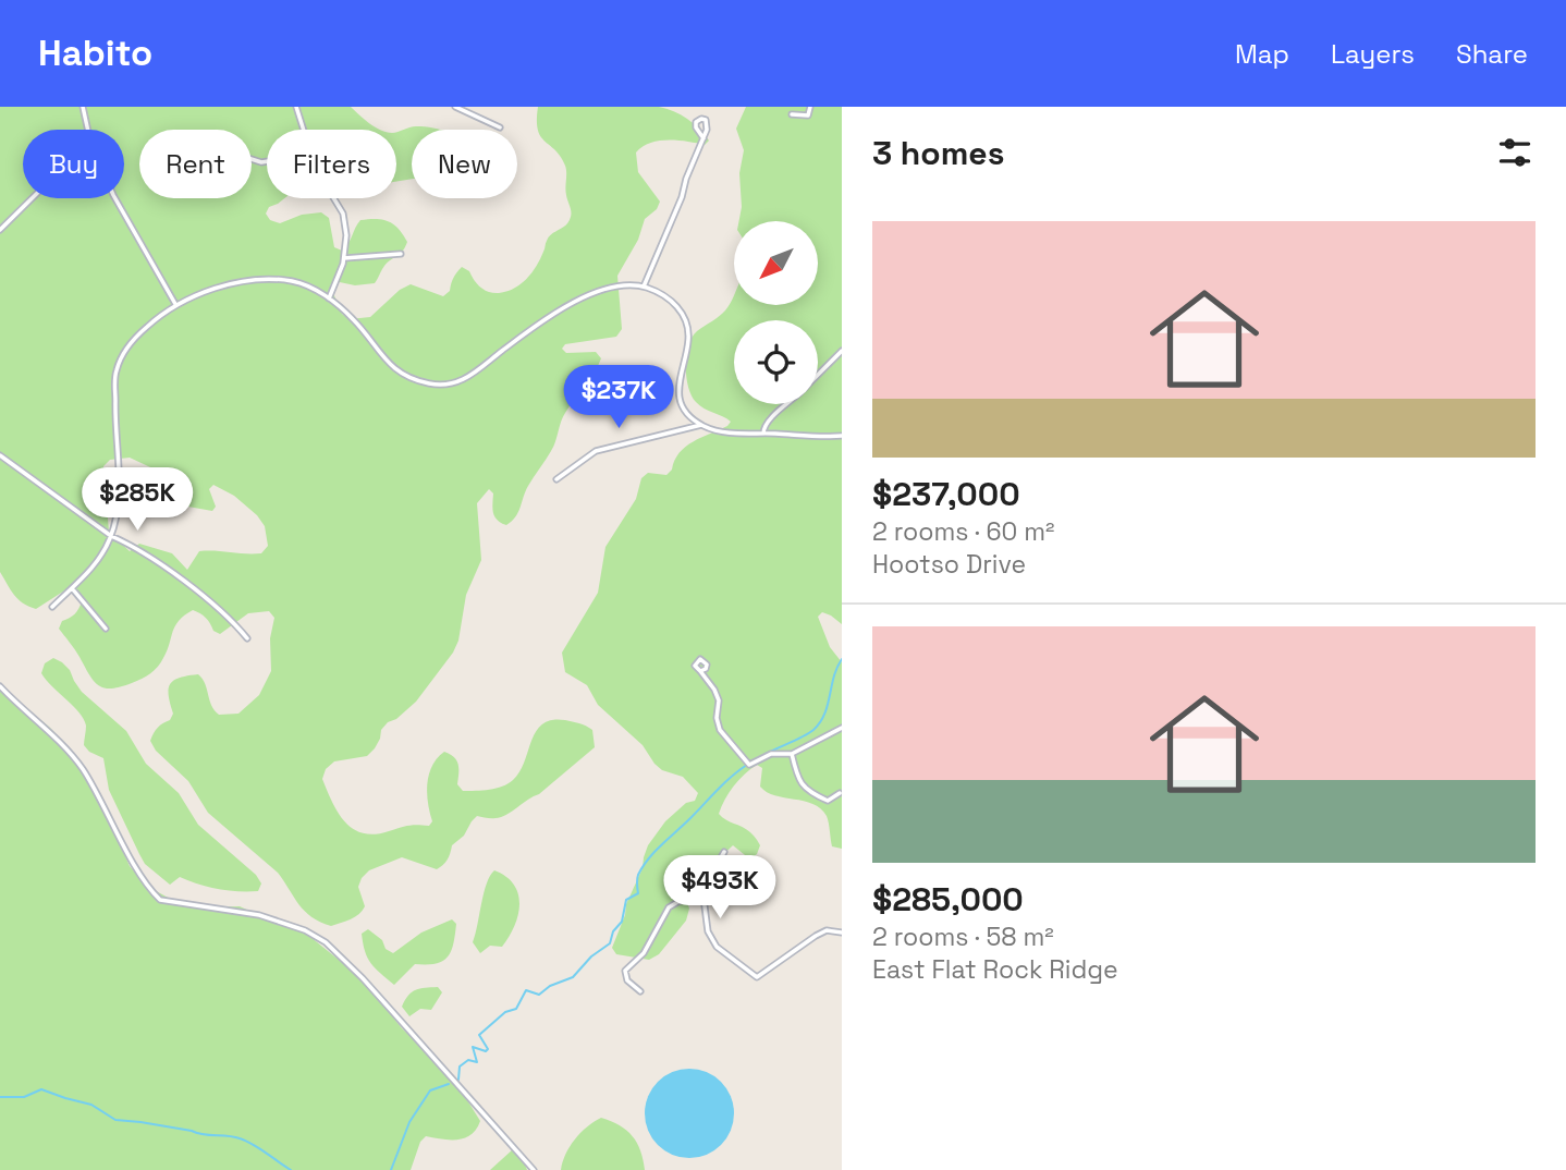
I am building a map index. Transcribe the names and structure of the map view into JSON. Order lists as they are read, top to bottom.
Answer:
{
  "north": "bottom left",
  "page": {
    "header": "Habito",
    "nav": ["Map", "Layers", "Share"],
    "heading": "3 homes",
    "chip": [
      "Buy",
      "Rent",
      "Filters",
      "New"
    ],
    "list": [
      {
        "name": "$237,000",
        "note": "2 rooms · 60 m² · Hootso Drive"
      },
      {
        "name": "$285,000",
        "note": "2 rooms · 58 m² · East Flat Rock Ridge"
      }
    ],
    "price": ["$237K", "$285K", "$493K"]
  }
}
